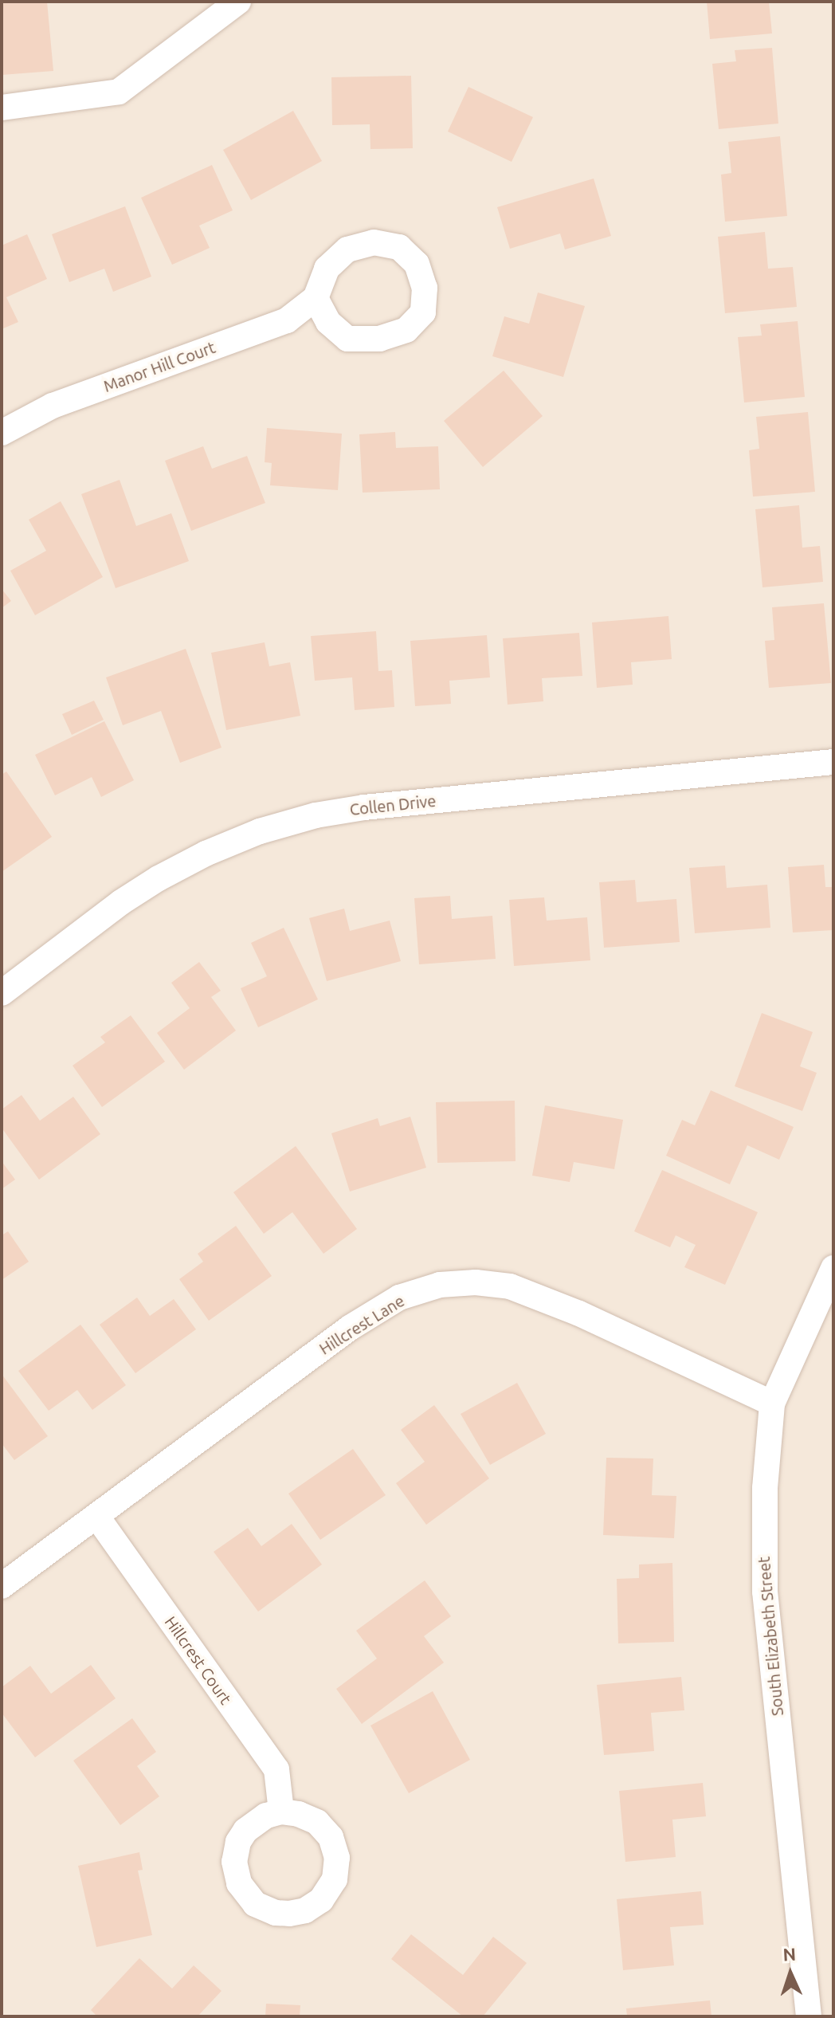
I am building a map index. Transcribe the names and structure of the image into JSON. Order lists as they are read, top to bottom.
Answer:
{
  "streets": {
    "street": [
      "Manor Hill Court",
      "Collen Drive",
      "Hillcrest Lane",
      "South Elizabeth Street",
      "Hillcrest Court"
    ]
  },
  "crossings": [
    ["Hillcrest Lane", "South Elizabeth Street"],
    ["Hillcrest Lane", "Hillcrest Court"]
  ],
  "north": "top"
}
